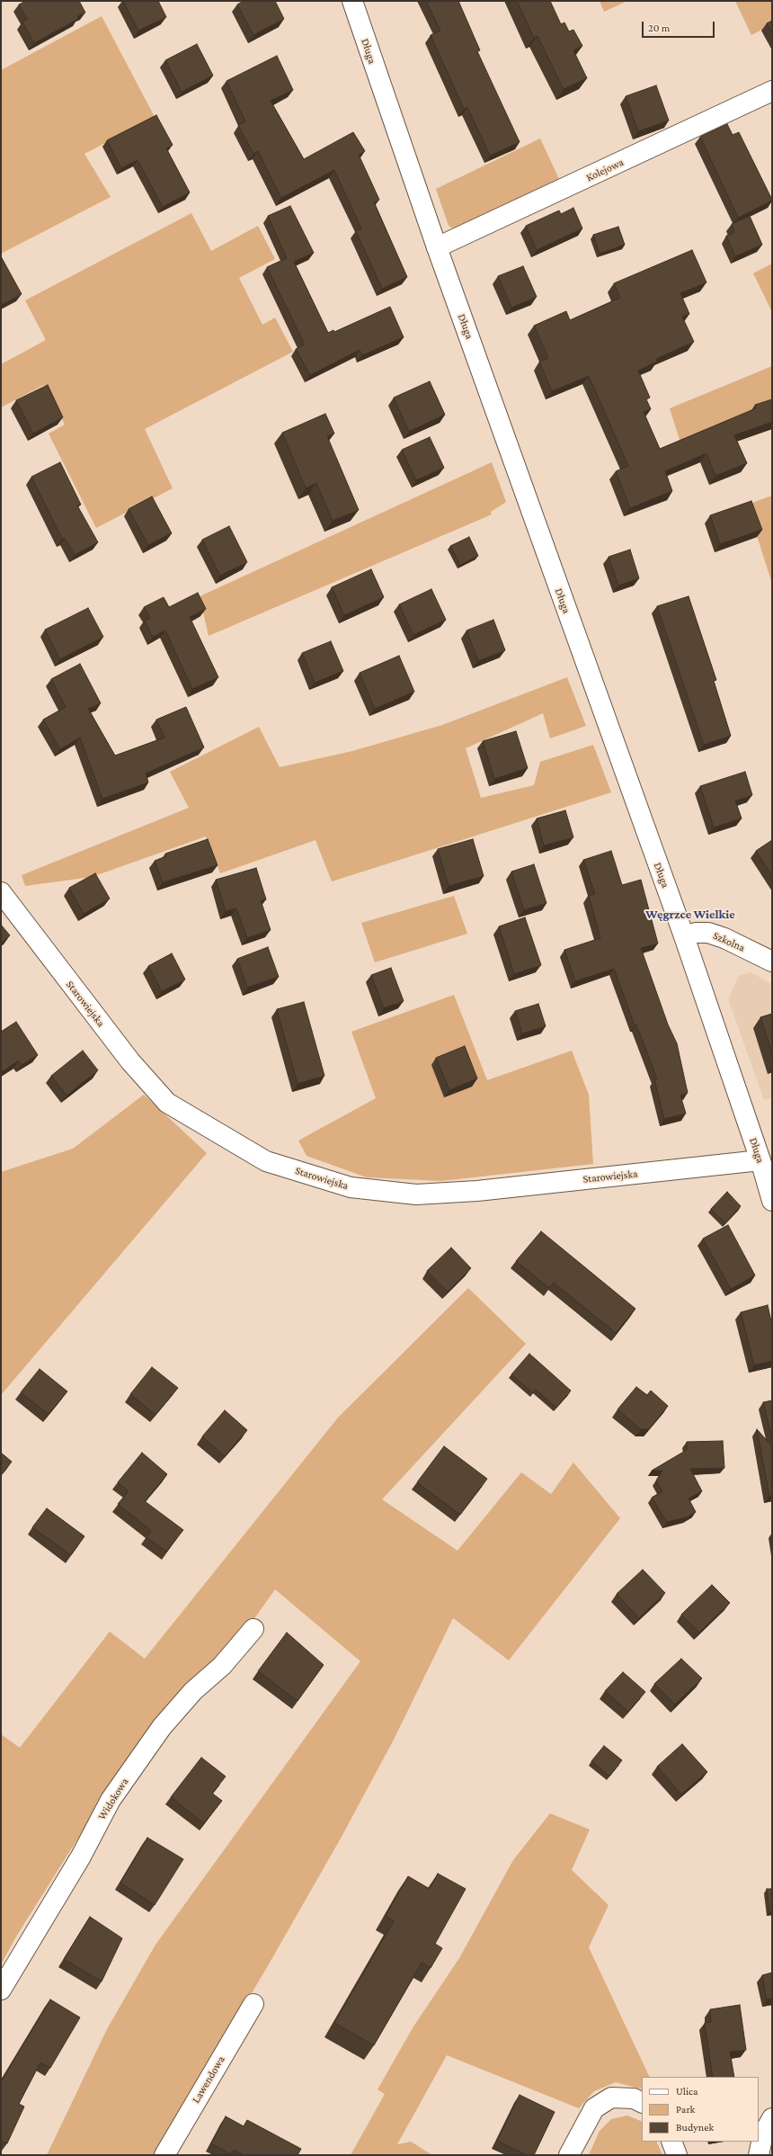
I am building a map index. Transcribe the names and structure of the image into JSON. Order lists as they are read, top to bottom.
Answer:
{
  "streets": {
    "street": [
      "Długa",
      "Kolejowa",
      "Szkolna",
      "Starowiejska",
      "Widokowa",
      "Lawendowa"
    ]
  },
  "crossings": [
    ["Długa", "Kolejowa"],
    ["Długa", "Szkolna"],
    ["Długa", "Starowiejska"]
  ],
  "districts": ["Węgrzce Wielkie"],
  "legend": ["Ulica", "Park", "Budynek"],
  "scale_bar": "20 m"
}
